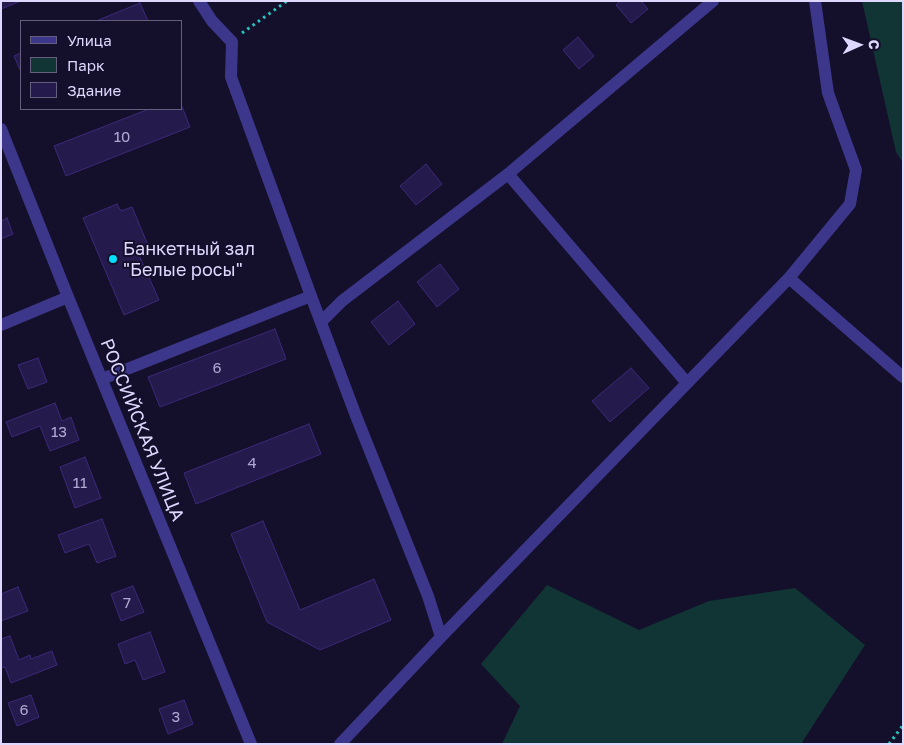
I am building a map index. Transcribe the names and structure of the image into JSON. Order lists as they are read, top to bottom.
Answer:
{
  "streets": {
    "street": ["РОССИЙСКАЯ УЛИЦА"]
  },
  "places": ["Банкетный зал \"Белые росы\""],
  "house_numbers": [
    "10",
    "6",
    "13",
    "4",
    "11",
    "7",
    "6",
    "3"
  ],
  "legend": ["Улица", "Парк", "Здание"],
  "north": "right"
}
